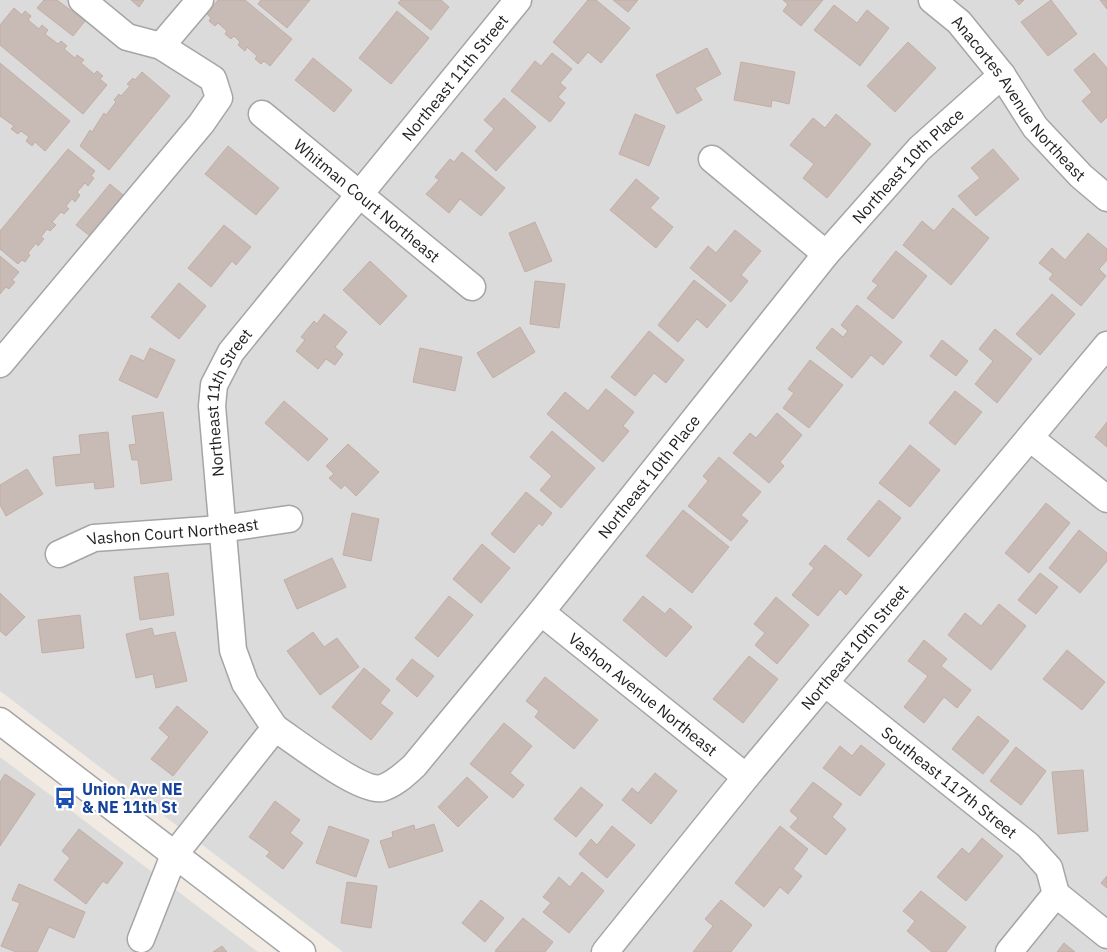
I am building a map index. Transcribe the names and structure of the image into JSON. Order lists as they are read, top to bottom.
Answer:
{
  "streets": {
    "street": [
      "Northeast 11th Street",
      "Anacortes Avenue Northeast",
      "Northeast 10th Place",
      "Whitman Court Northeast",
      "Vashon Court Northeast",
      "Northeast 10th Street",
      "Vashon Avenue Northeast",
      "Southeast 117th Street"
    ]
  },
  "crossings": [
    ["Northeast 11th Street", "Northeast 10th Place"],
    ["Northeast 11th Street", "Whitman Court Northeast"],
    ["Northeast 11th Street", "Vashon Court Northeast"],
    ["Anacortes Avenue Northeast", "Northeast 10th Place"],
    ["Northeast 10th Place", "Vashon Avenue Northeast"],
    ["Northeast 10th Street", "Vashon Avenue Northeast"],
    ["Northeast 10th Street", "Southeast 117th Street"]
  ],
  "places": {
    "bus stop": ["Union Ave NE & NE 11th St"]
  }
}
